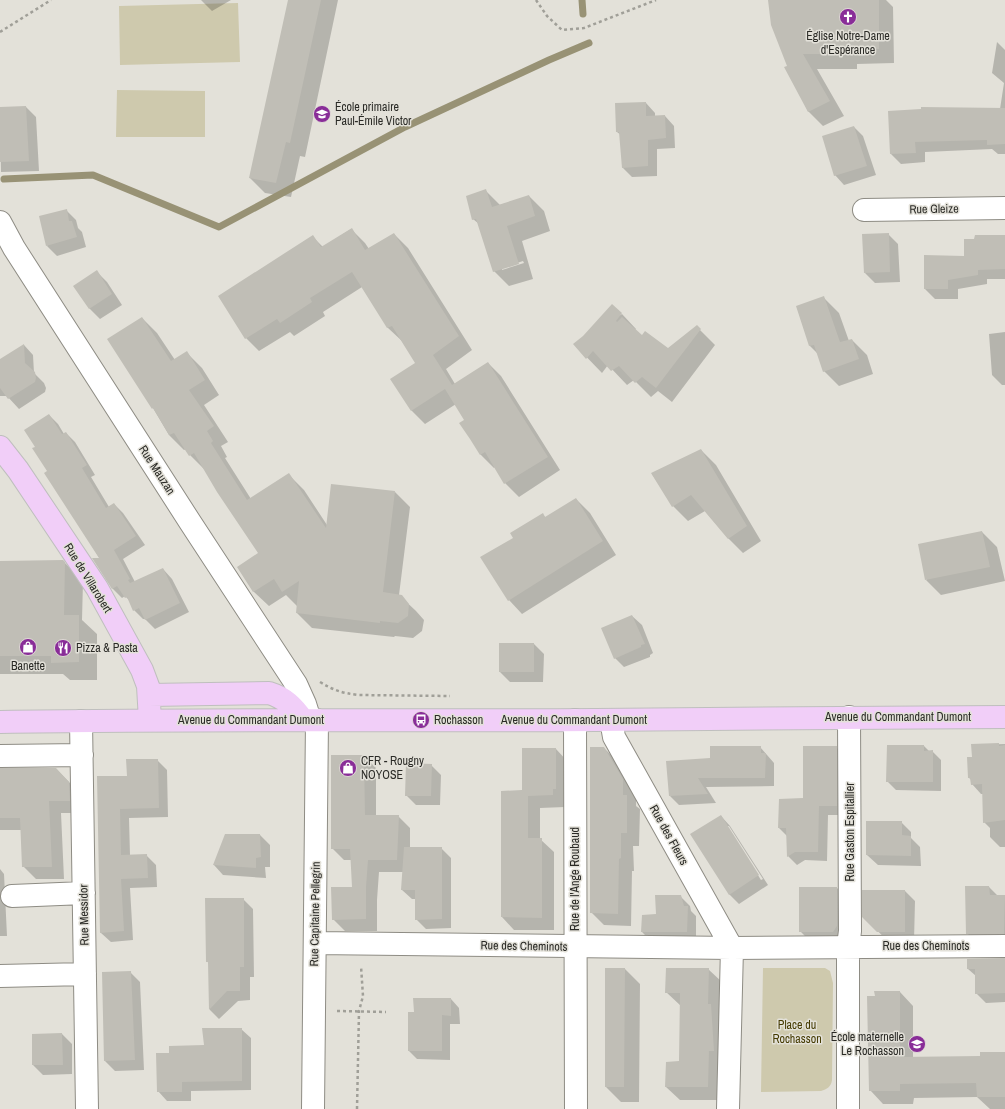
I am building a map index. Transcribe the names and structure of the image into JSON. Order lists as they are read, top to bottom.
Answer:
{
  "streets": {
    "main road": ["Rue de Villarobert", "Avenue du Commandant Dumont"],
    "street": [
      "Rue Gleize",
      "Rue Mauzan",
      "Rue Gaston Espitallier",
      "Rue des Fleurs",
      "Rue de l'Ange Roubaud",
      "Rue Capitaine Pellegrin",
      "Rue Messidor",
      "Rue des Cheminots"
    ]
  },
  "crossings": [
    ["Rue Mauzan", "Avenue du Commandant Dumont"],
    ["Rue Mauzan", "Rue Capitaine Pellegrin"],
    ["Rue de Villarobert", "Avenue du Commandant Dumont"],
    ["Avenue du Commandant Dumont", "Rue Gaston Espitallier"],
    ["Avenue du Commandant Dumont", "Rue des Fleurs"],
    ["Avenue du Commandant Dumont", "Rue de l'Ange Roubaud"],
    ["Avenue du Commandant Dumont", "Rue Capitaine Pellegrin"],
    ["Avenue du Commandant Dumont", "Rue Messidor"],
    ["Rue Gaston Espitallier", "Rue des Cheminots"],
    ["Rue des Fleurs", "Rue des Cheminots"],
    ["Rue de l'Ange Roubaud", "Rue des Cheminots"],
    ["Rue Capitaine Pellegrin", "Rue des Cheminots"]
  ],
  "parks": ["Place du Rochasson"],
  "places": {
    "church": ["Église Notre-Dame d'Espérance"],
    "school or university": ["École primaire Paul-Émile Victor", "École maternelle Le Rochasson"],
    "shop": ["Banette", "CFR - Rougny NOYOSE"],
    "restaurant": ["Pizza & Pasta"],
    "bus stop": ["Rochasson"]
  }
}
